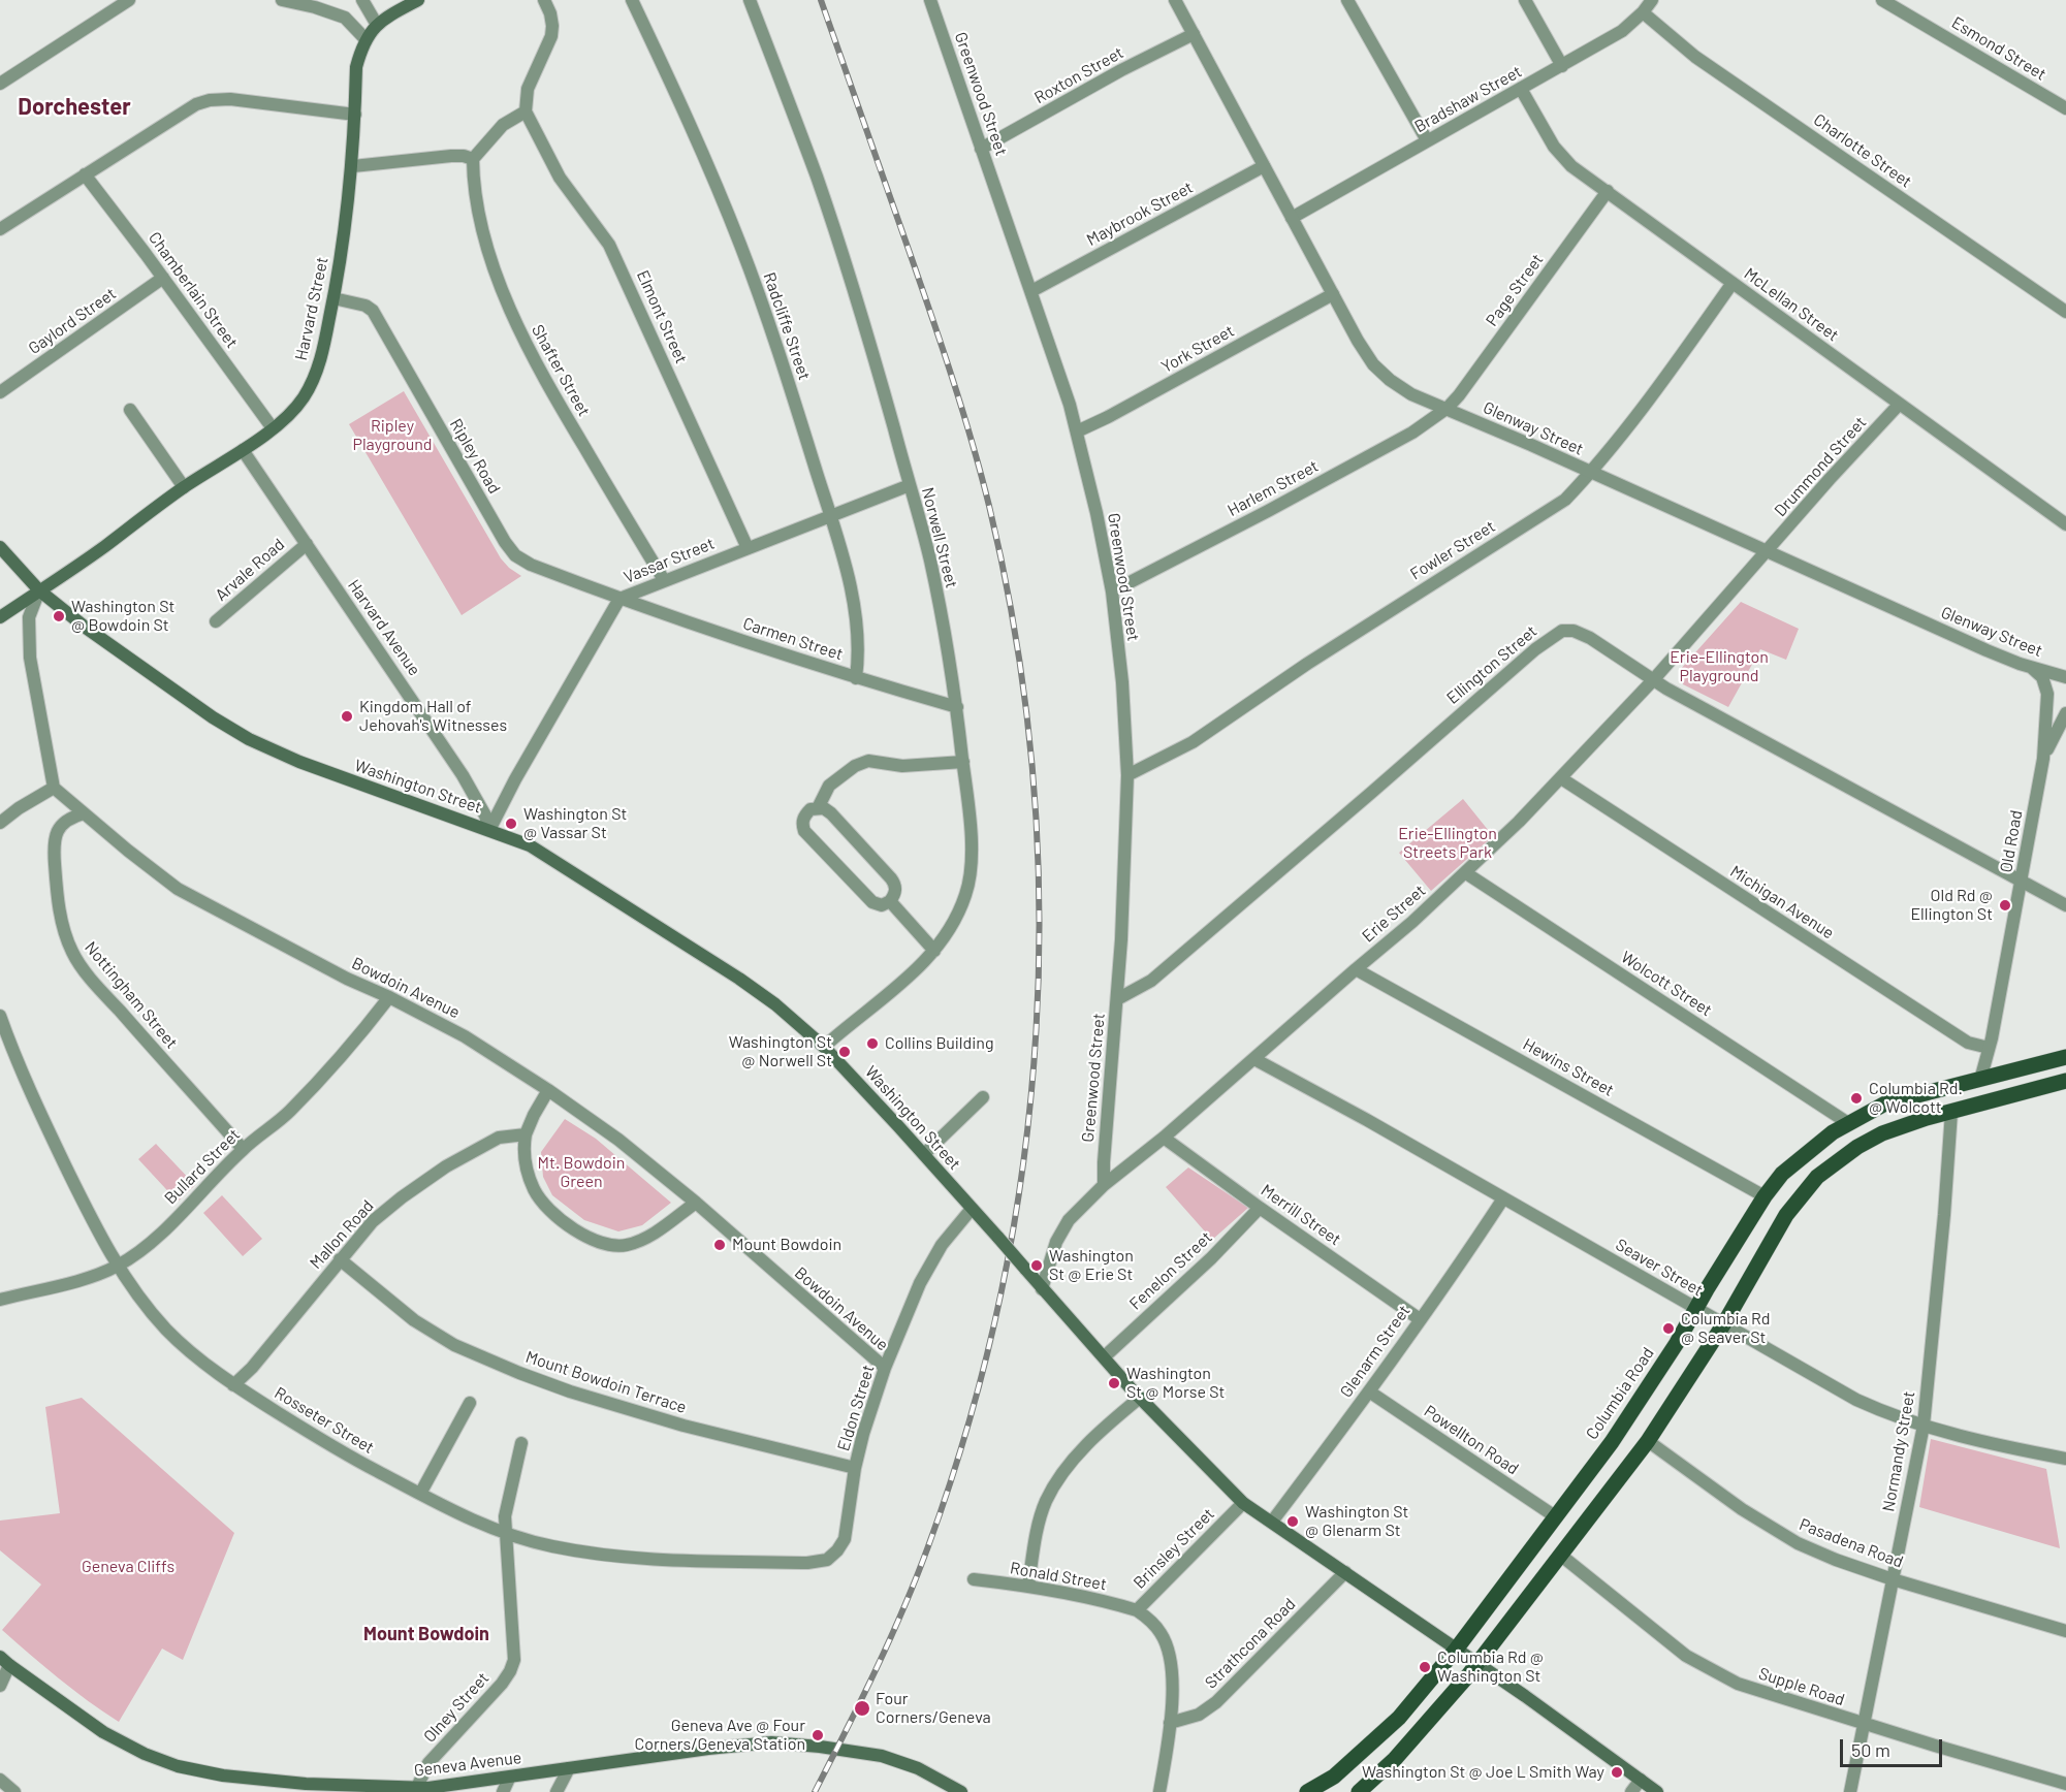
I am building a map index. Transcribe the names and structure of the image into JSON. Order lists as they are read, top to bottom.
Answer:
{
  "streets": {
    "main road": [
      "Harvard Street",
      "Washington Street",
      "Columbia Road",
      "Geneva Avenue"
    ],
    "street": [
      "Esmond Street",
      "Roxton Street",
      "Greenwood Street",
      "Bradshaw Street",
      "Charlotte Street",
      "Maybrook Street",
      "Chamberlain Street",
      "Page Street",
      "McLellan Street",
      "Elmont Street",
      "Gaylord Street",
      "Radcliffe Street",
      "York Street",
      "Shafter Street",
      "Glenway Street",
      "Ripley Road",
      "Drummond Street",
      "Harlem Street",
      "Norwell Street",
      "Fowler Street",
      "Vassar Street",
      "Arvale Road",
      "Harvard Avenue",
      "Carmen Street",
      "Ellington Street",
      "Old Road",
      "Michigan Avenue",
      "Erie Street",
      "Wolcott Street",
      "Bowdoin Avenue",
      "Nottingham Street",
      "Hewins Street",
      "Bullard Street",
      "Merrill Street",
      "Mallon Road",
      "Seaver Street",
      "Fenelon Street",
      "Glenarm Street",
      "Mount Bowdoin Terrace",
      "Eldon Street",
      "Rosseter Street",
      "Powellton Road",
      "Normandy Street",
      "Pasadena Road",
      "Brinsley Street",
      "Ronald Street",
      "Strathcona Road",
      "Supple Road",
      "Olney Street"
    ]
  },
  "crossings": [
    ["Roxton Street", "Greenwood Street"],
    ["Roxton Street", "Glenway Street"],
    ["Greenwood Street", "Maybrook Street"],
    ["Greenwood Street", "York Street"],
    ["Greenwood Street", "Harlem Street"],
    ["Greenwood Street", "Fowler Street"],
    ["Greenwood Street", "Ellington Street"],
    ["Greenwood Street", "Erie Street"],
    ["Bradshaw Street", "Charlotte Street"],
    ["Bradshaw Street", "McLellan Street"],
    ["Bradshaw Street", "Glenway Street"],
    ["Maybrook Street", "Glenway Street"],
    ["Chamberlain Street", "Harvard Street"],
    ["Chamberlain Street", "Gaylord Street"],
    ["Page Street", "McLellan Street"],
    ["Page Street", "Glenway Street"],
    ["Page Street", "Harlem Street"],
    ["McLellan Street", "Drummond Street"],
    ["McLellan Street", "Fowler Street"],
    ["Harvard Street", "Ripley Road"],
    ["Harvard Street", "Harvard Avenue"],
    ["Harvard Street", "Washington Street"],
    ["Elmont Street", "Vassar Street"],
    ["Radcliffe Street", "Vassar Street"],
    ["Radcliffe Street", "Carmen Street"],
    ["York Street", "Glenway Street"],
    ["Shafter Street", "Vassar Street"],
    ["Glenway Street", "Drummond Street"],
    ["Glenway Street", "Harlem Street"],
    ["Glenway Street", "Fowler Street"],
    ["Glenway Street", "Old Road"],
    ["Glenway Street", "Erie Street"],
    ["Ripley Road", "Vassar Street"],
    ["Ripley Road", "Carmen Street"],
    ["Drummond Street", "Erie Street"],
    ["Norwell Street", "Vassar Street"],
    ["Norwell Street", "Carmen Street"],
    ["Norwell Street", "Washington Street"],
    ["Vassar Street", "Harvard Avenue"],
    ["Vassar Street", "Carmen Street"],
    ["Vassar Street", "Washington Street"],
    ["Arvale Road", "Harvard Avenue"],
    ["Harvard Avenue", "Washington Street"],
    ["Ellington Street", "Old Road"],
    ["Ellington Street", "Erie Street"],
    ["Washington Street", "Erie Street"],
    ["Washington Street", "Fenelon Street"],
    ["Washington Street", "Glenarm Street"],
    ["Washington Street", "Columbia Road"],
    ["Washington Street", "Eldon Street"],
    ["Washington Street", "Brinsley Street"],
    ["Washington Street", "Strathcona Road"],
    ["Old Road", "Michigan Avenue"],
    ["Old Road", "Columbia Road"],
    ["Michigan Avenue", "Erie Street"],
    ["Erie Street", "Wolcott Street"],
    ["Erie Street", "Hewins Street"],
    ["Erie Street", "Merrill Street"],
    ["Erie Street", "Seaver Street"],
    ["Wolcott Street", "Columbia Road"],
    ["Bowdoin Avenue", "Nottingham Street"],
    ["Bowdoin Avenue", "Bullard Street"],
    ["Bowdoin Avenue", "Eldon Street"],
    ["Nottingham Street", "Bullard Street"],
    ["Hewins Street", "Columbia Road"],
    ["Bullard Street", "Rosseter Street"],
    ["Merrill Street", "Fenelon Street"],
    ["Merrill Street", "Glenarm Street"],
    ["Mallon Road", "Mount Bowdoin Terrace"],
    ["Mallon Road", "Rosseter Street"],
    ["Seaver Street", "Glenarm Street"],
    ["Seaver Street", "Columbia Road"],
    ["Seaver Street", "Normandy Street"],
    ["Glenarm Street", "Powellton Road"],
    ["Mount Bowdoin Terrace", "Eldon Street"],
    ["Columbia Road", "Powellton Road"],
    ["Eldon Street", "Rosseter Street"],
    ["Rosseter Street", "Olney Street"],
    ["Normandy Street", "Pasadena Road"],
    ["Normandy Street", "Supple Road"],
    ["Brinsley Street", "Ronald Street"],
    ["Brinsley Street", "Strathcona Road"],
    ["Olney Street", "Geneva Avenue"]
  ],
  "districts": ["Dorchester", "Mount Bowdoin"],
  "parks": [
    "Ripley Playground",
    "Erie-Ellington Playground",
    "Erie-Ellington Streets Park",
    "Mt. Bowdoin Green",
    "Geneva Cliffs"
  ],
  "places": [
    "Washington St @ Bowdoin St",
    "Kingdom Hall of Jehovah's Witnesses",
    "Washington St @ Vassar St",
    "Old Rd @ Ellington St",
    "Collins Building",
    "Washington St @ Norwell St",
    "Columbia Rd. @ Wolcott",
    "Mount Bowdoin",
    "Washington St @ Erie St",
    "Columbia Rd @ Seaver St",
    "Washington St @ Morse St",
    "Washington St @ Glenarm St",
    "Columbia Rd @ Washington St",
    "Four Corners/Geneva",
    "Geneva Ave @ Four Corners/Geneva Station",
    "Washington St @ Joe L Smith Way"
  ],
  "scale_bar": "50 m"
}
